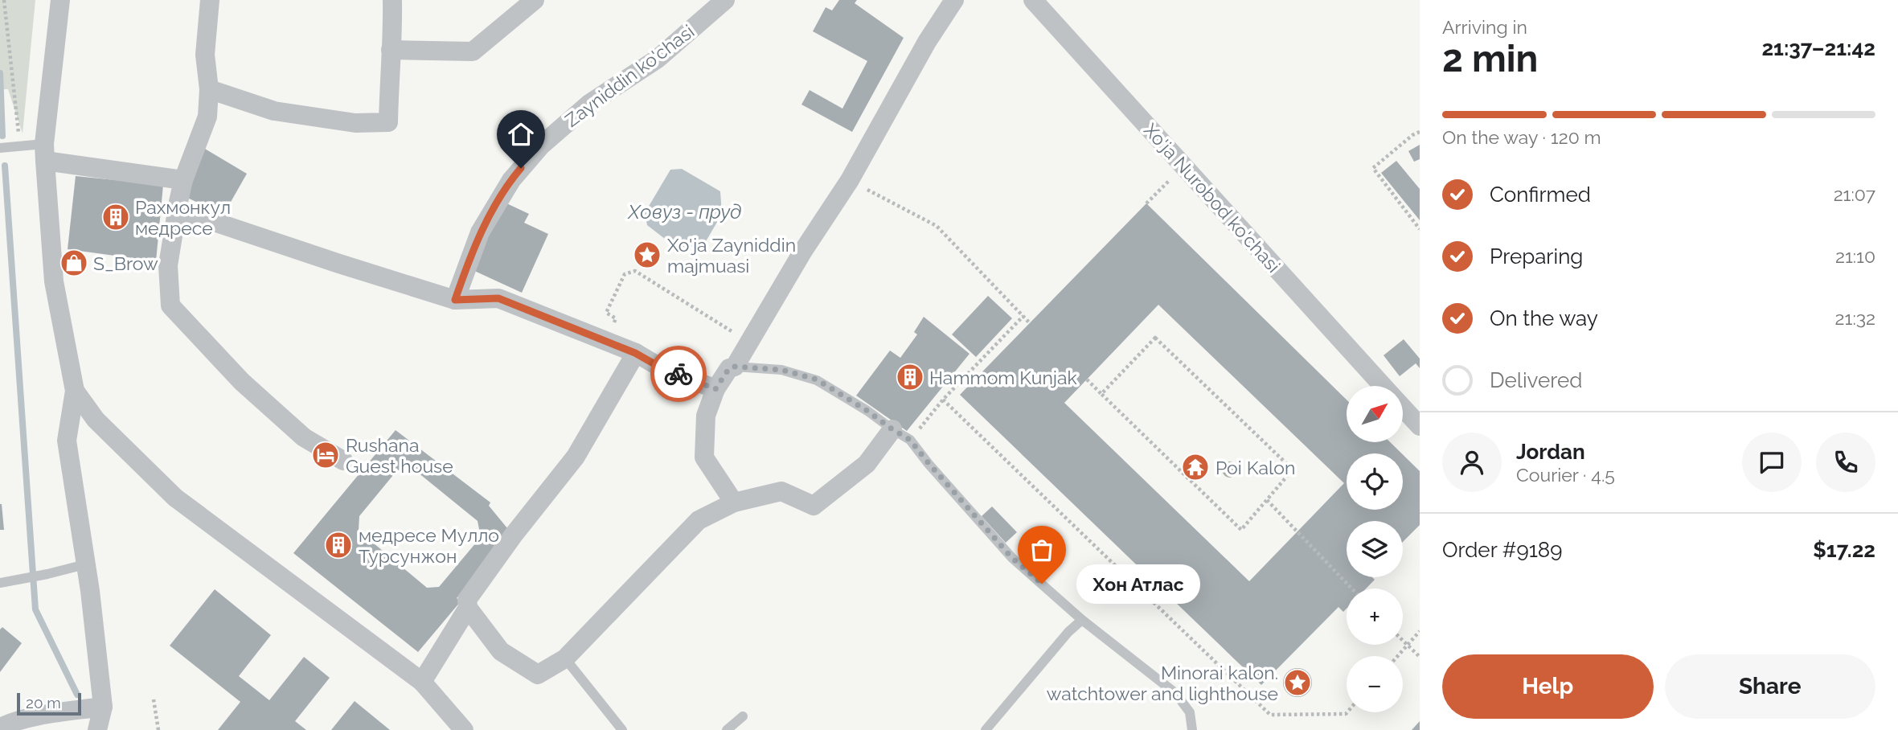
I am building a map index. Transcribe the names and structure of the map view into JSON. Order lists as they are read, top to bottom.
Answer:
{
  "streets": {
    "street": ["Zayniddin ko'chasi", "Xo'ja Nurobod ko'chasi"]
  },
  "water": ["Ховуз - пруд"],
  "places": {
    "building": ["Рахмонкул медресе", "Hammom Kunjak", "медресе Мулло Турсунжон"],
    "place": ["Xo'ja Zayniddin majmuasi", "Minorai kalon. watchtower and lighthouse"],
    "shop": ["S_Brow"],
    "hotel": ["Rushana Guest house"],
    "temple": ["Poi Kalon"],
    "other": ["Хон Атлас"]
  },
  "scale_bar": "20 m",
  "north": "top right",
  "page": {
    "heading": ["2 min", "Arriving in", "21:37–21:42"],
    "panel": [
      "Jordan",
      "Courier · 4.5",
      "Order #9189",
      "$17.22"
    ],
    "bar": "On the way · 120 m",
    "list": [
      ["Confirmed", "21:07"],
      ["Preparing", "21:10"],
      ["On the way", "21:32"],
      "Delivered"
    ],
    "map_buttons": ["+", "−"],
    "bubble": "Хон Атлас",
    "buttons": ["Help", "Share"],
    "scale": "20 m"
  }
}
